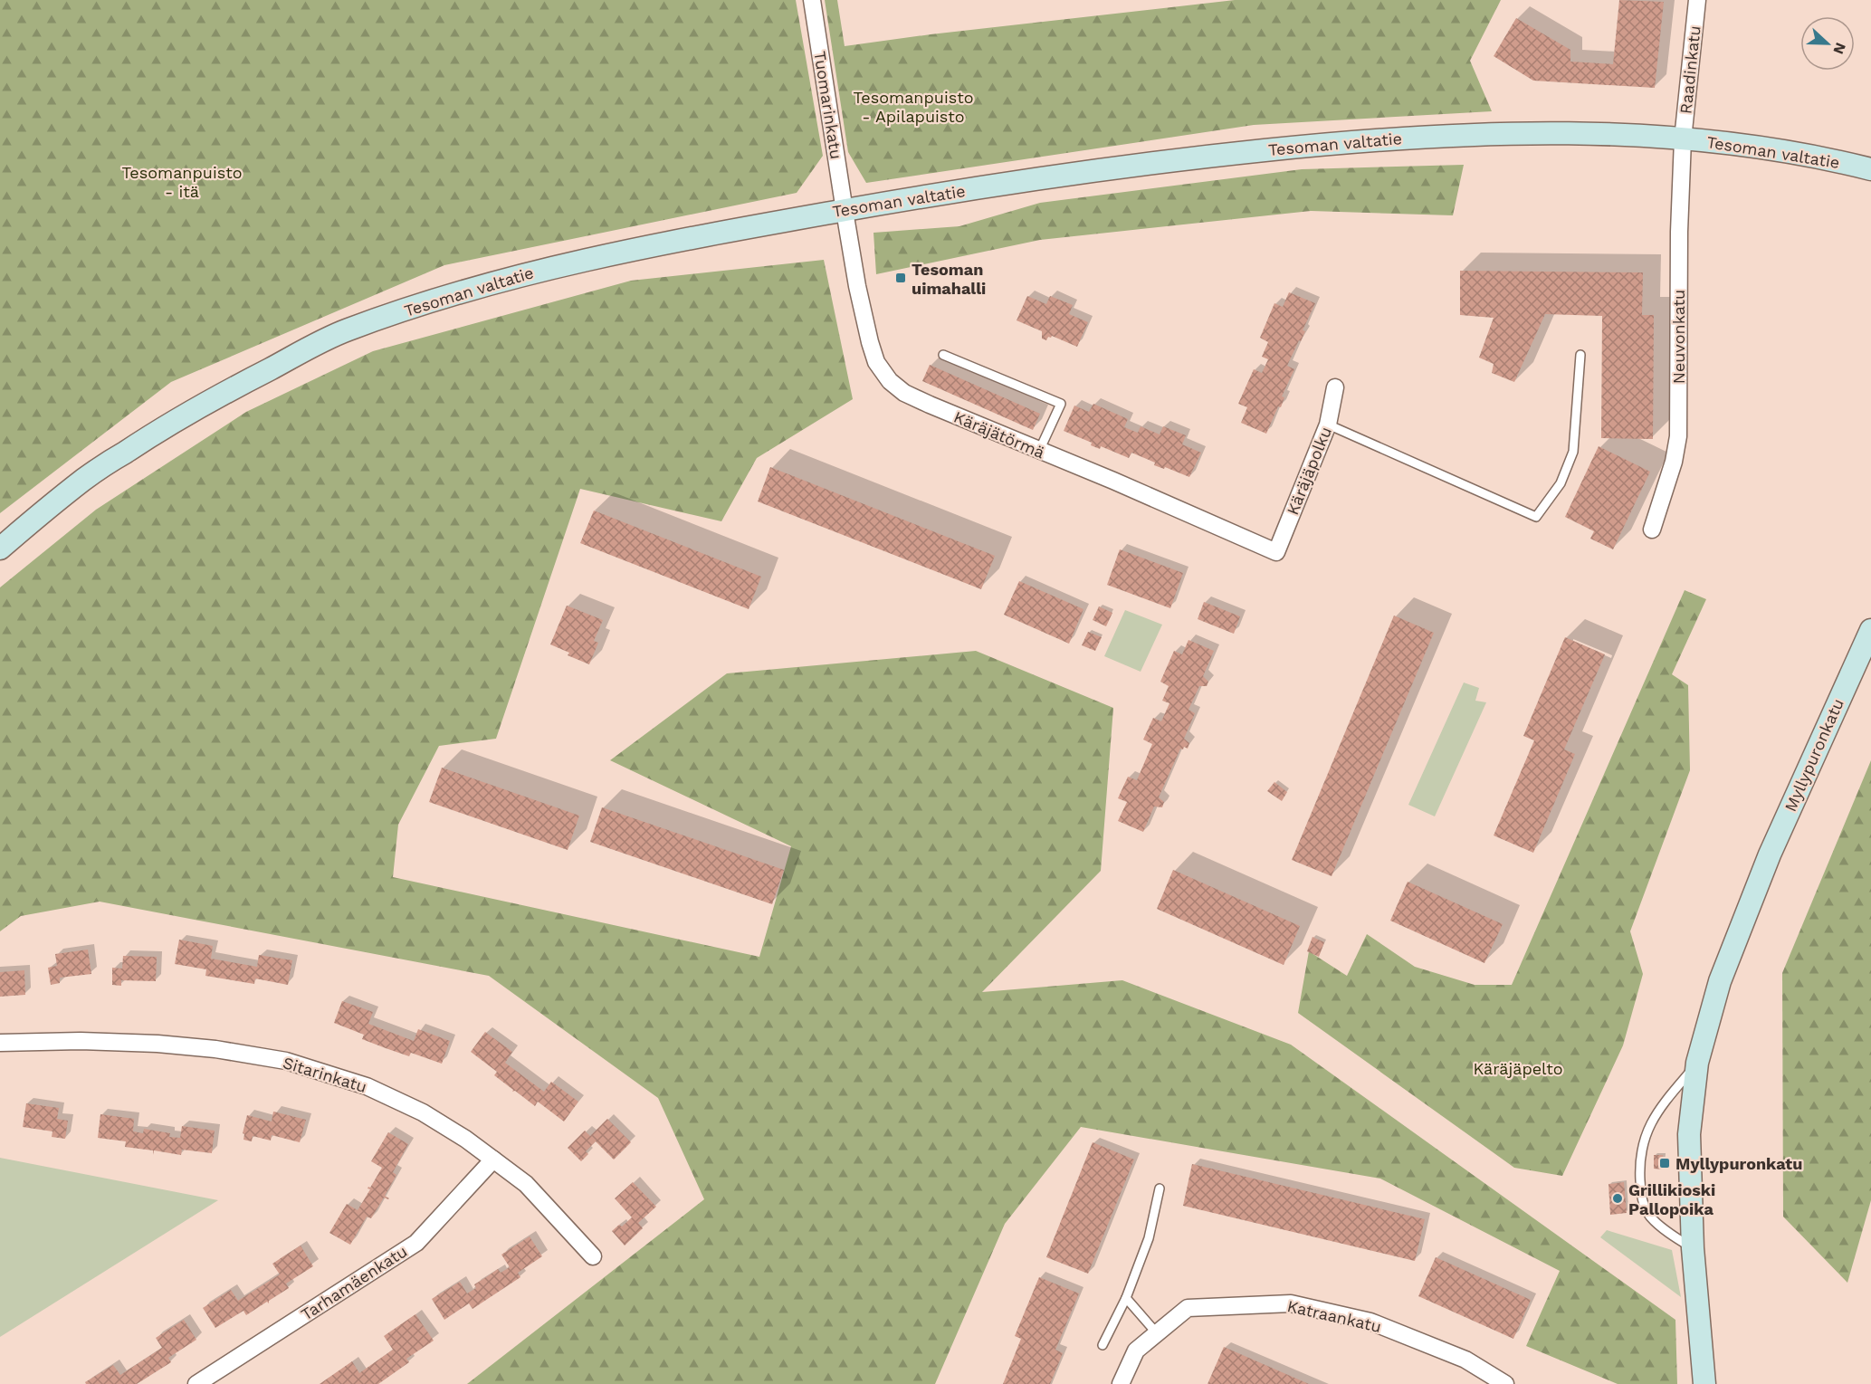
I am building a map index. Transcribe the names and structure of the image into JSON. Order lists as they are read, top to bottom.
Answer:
{
  "streets": {
    "main road": ["Tesoman valtatie", "Myllypuronkatu"],
    "street": [
      "Raadinkatu",
      "Tuomarinkatu",
      "Neuvonkatu",
      "Käräjätörmä",
      "Käräjäpolku",
      "Sitarinkatu",
      "Tarhamäenkatu",
      "Katraankatu"
    ]
  },
  "crossings": [
    ["Raadinkatu", "Tesoman valtatie"],
    ["Raadinkatu", "Neuvonkatu"],
    ["Tuomarinkatu", "Tesoman valtatie"],
    ["Tuomarinkatu", "Käräjätörmä"],
    ["Tesoman valtatie", "Neuvonkatu"],
    ["Tesoman valtatie", "Käräjätörmä"],
    ["Käräjätörmä", "Käräjäpolku"],
    ["Sitarinkatu", "Tarhamäenkatu"]
  ],
  "parks": ["Tesomanpuisto - Apilapuisto", "Tesomanpuisto - itä", "Käräjäpelto"],
  "places": {
    "transit": ["Tesoman uimahalli", "Myllypuronkatu"],
    "other": ["Grillikioski Pallopoika"]
  },
  "north": "right"
}
